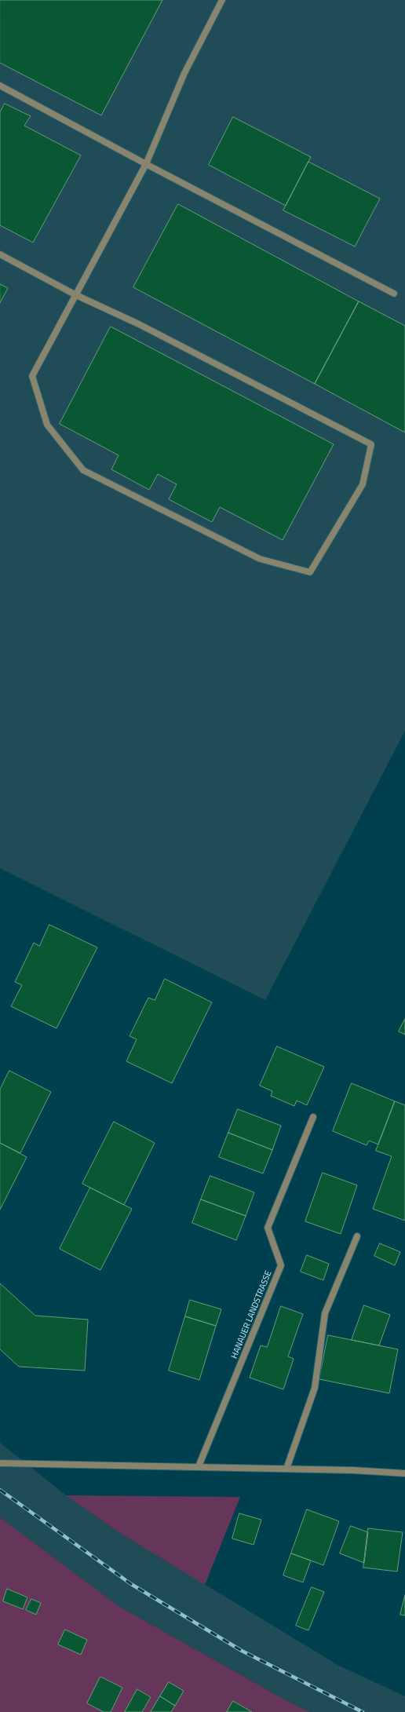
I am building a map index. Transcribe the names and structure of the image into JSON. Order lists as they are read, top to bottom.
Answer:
{
  "streets": {
    "street": ["HANAUER LANDSTRASSE"]
  }
}
